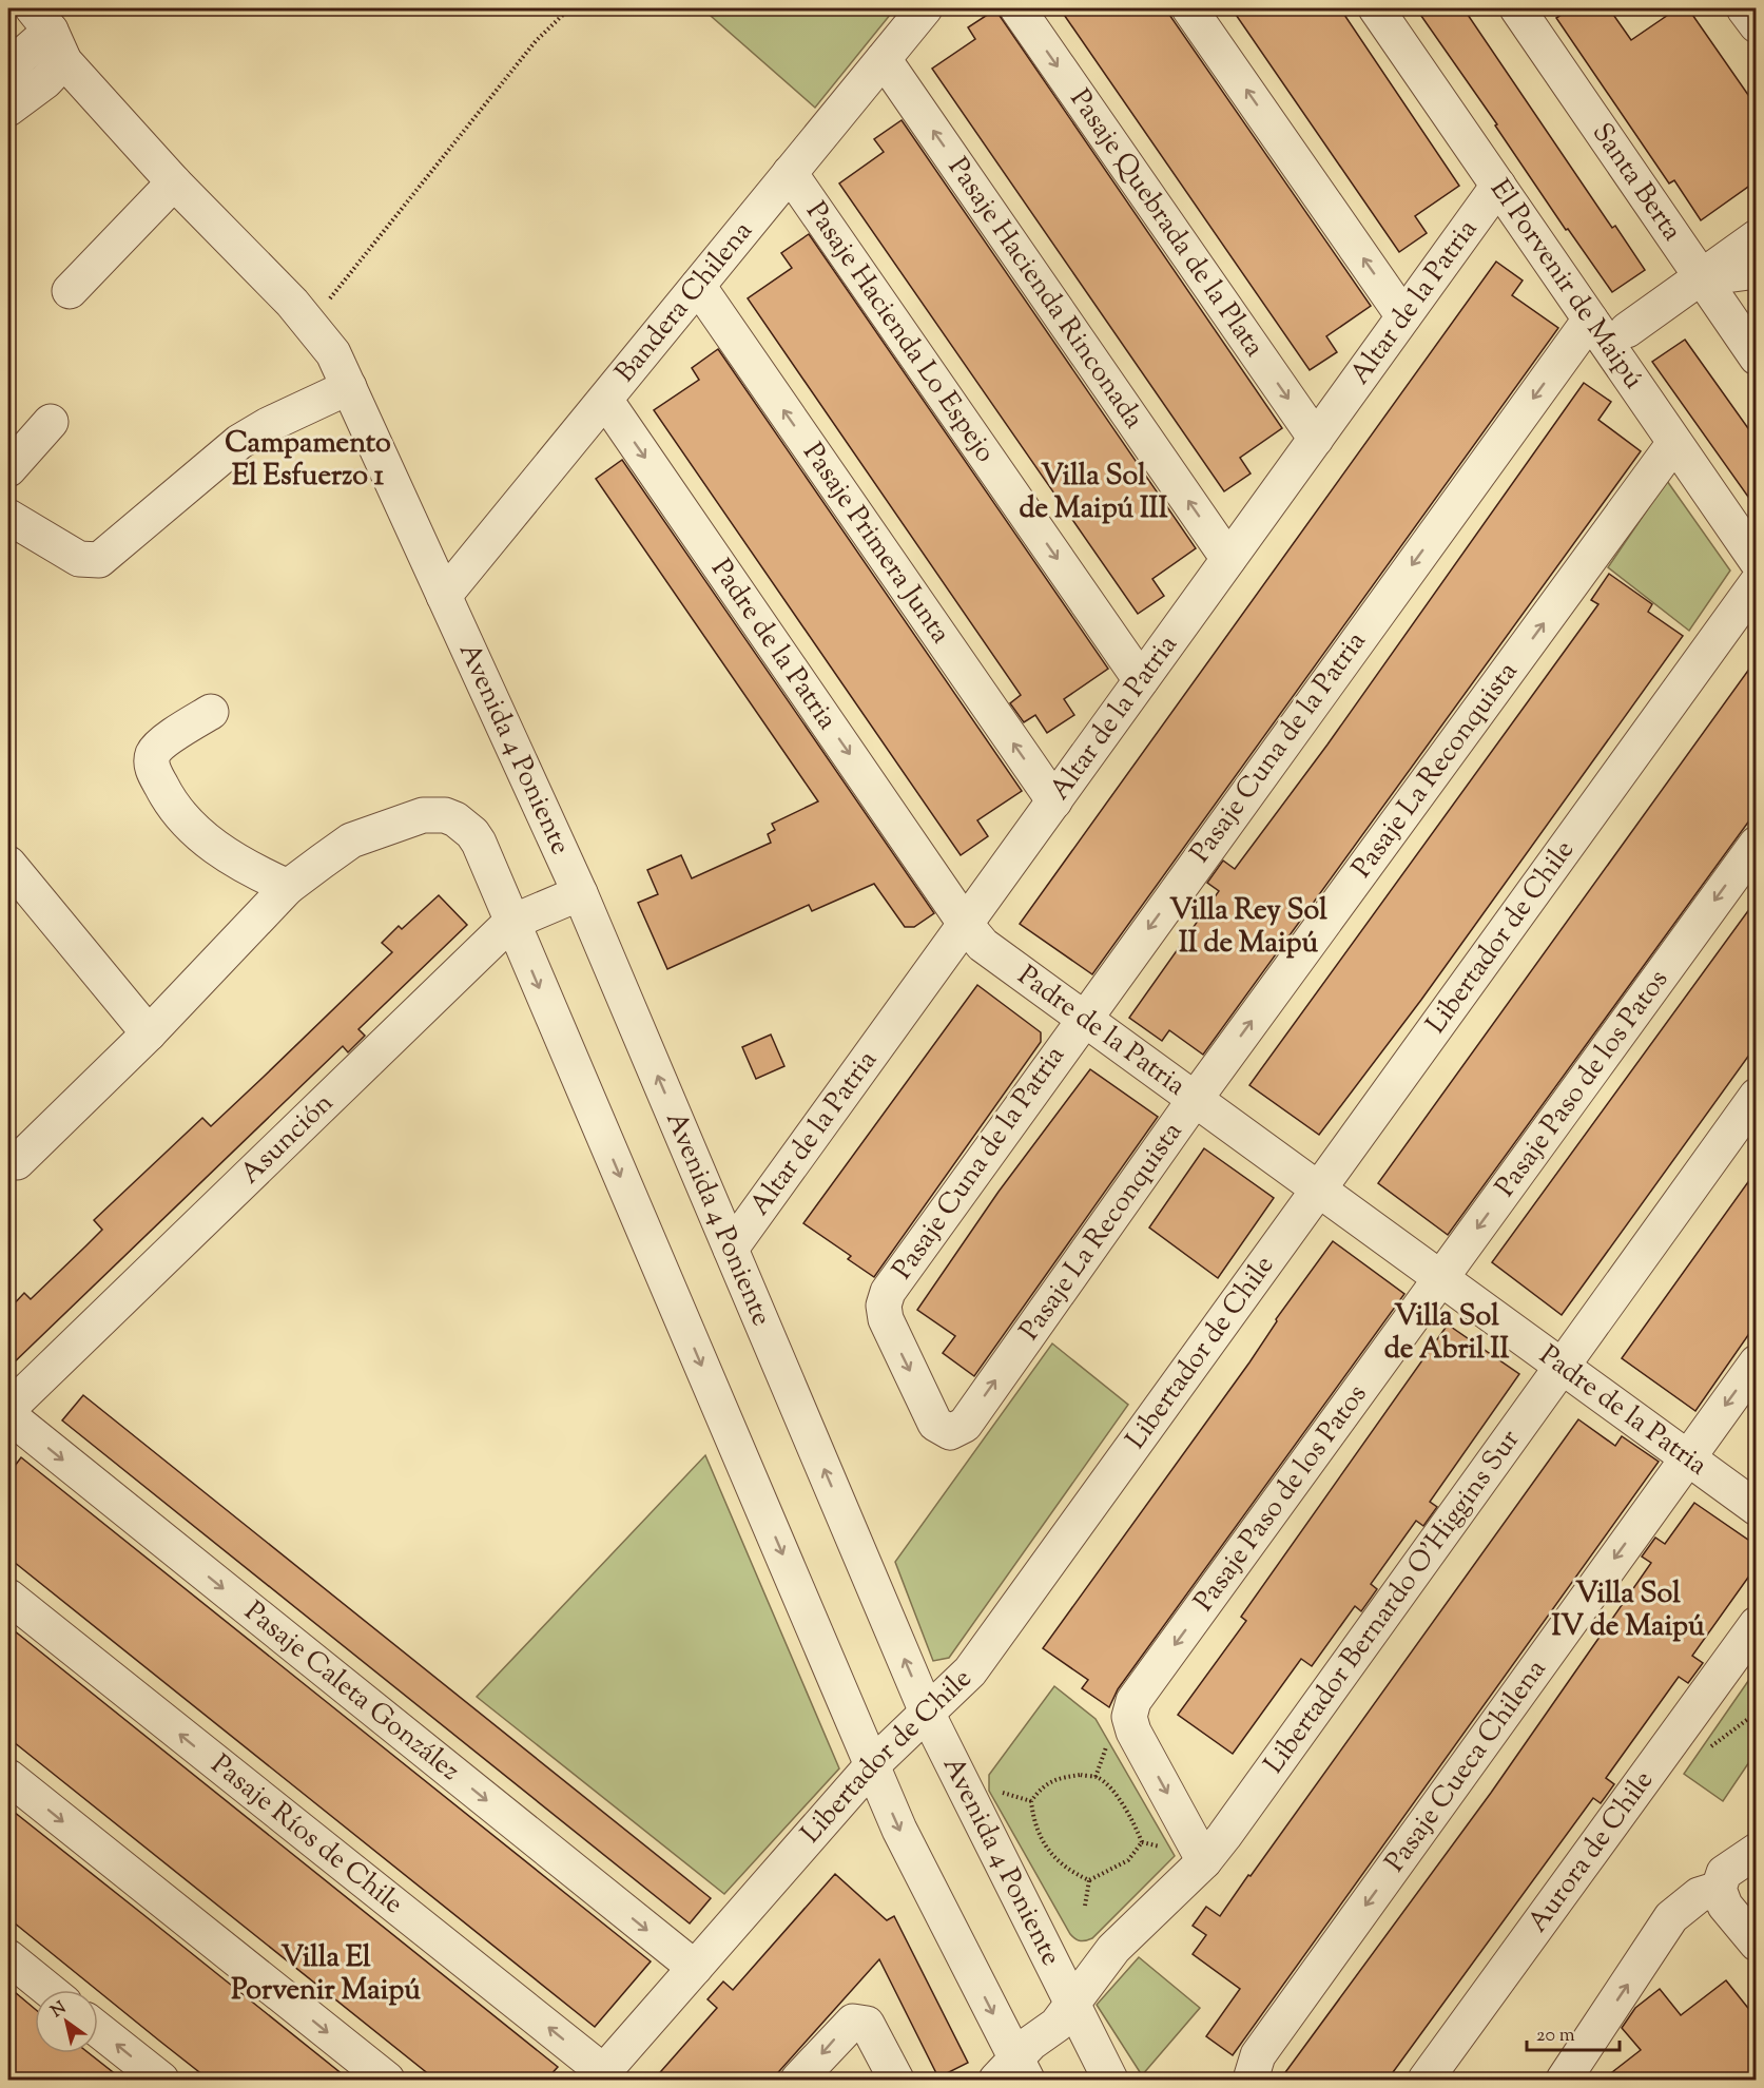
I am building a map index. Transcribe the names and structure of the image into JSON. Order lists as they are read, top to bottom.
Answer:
{
  "streets": {
    "street": [
      "Santa Berta",
      "Pasaje Quebrada de la Plata",
      "El Porvenir de Maipú",
      "Pasaje Hacienda Rinconada",
      "Bandera Chilena",
      "Altar de la Patria",
      "Pasaje Hacienda Lo Espejo",
      "Pasaje Primera Junta",
      "Padre de la Patria",
      "Avenida 4 Poniente",
      "Pasaje Cuna de la Patria",
      "Pasaje La Reconquista",
      "Libertador de Chile",
      "Pasaje Paso de los Patos",
      "Asunción",
      "Libertador Bernardo O'Higgins Sur",
      "Pasaje Caleta González",
      "Pasaje Cueca Chilena",
      "Pasaje Ríos de Chile",
      "Aurora de Chile"
    ]
  },
  "crossings": [
    ["Pasaje Quebrada de la Plata", "Altar de la Patria"],
    ["El Porvenir de Maipú", "Altar de la Patria"],
    ["El Porvenir de Maipú", "Pasaje Cuna de la Patria"],
    ["El Porvenir de Maipú", "Pasaje La Reconquista"],
    ["Pasaje Hacienda Rinconada", "Bandera Chilena"],
    ["Pasaje Hacienda Rinconada", "Altar de la Patria"],
    ["Bandera Chilena", "Pasaje Hacienda Lo Espejo"],
    ["Bandera Chilena", "Pasaje Primera Junta"],
    ["Bandera Chilena", "Padre de la Patria"],
    ["Bandera Chilena", "Avenida 4 Poniente"],
    ["Altar de la Patria", "Pasaje Hacienda Lo Espejo"],
    ["Altar de la Patria", "Pasaje Primera Junta"],
    ["Altar de la Patria", "Padre de la Patria"],
    ["Altar de la Patria", "Avenida 4 Poniente"],
    ["Padre de la Patria", "Pasaje Cuna de la Patria"],
    ["Padre de la Patria", "Pasaje La Reconquista"],
    ["Padre de la Patria", "Libertador de Chile"],
    ["Padre de la Patria", "Pasaje Paso de los Patos"],
    ["Padre de la Patria", "Libertador Bernardo O'Higgins Sur"],
    ["Padre de la Patria", "Pasaje Cueca Chilena"],
    ["Avenida 4 Poniente", "Libertador de Chile"],
    ["Avenida 4 Poniente", "Asunción"],
    ["Avenida 4 Poniente", "Libertador Bernardo O'Higgins Sur"],
    ["Pasaje Cuna de la Patria", "Pasaje La Reconquista"],
    ["Libertador de Chile", "Pasaje Caleta González"],
    ["Libertador de Chile", "Pasaje Ríos de Chile"],
    ["Pasaje Paso de los Patos", "Libertador Bernardo O'Higgins Sur"]
  ],
  "one_way": [
    "Pasaje Hacienda Lo Espejo",
    "Pasaje Primera Junta",
    "Padre de la Patria",
    "Pasaje Cuna de la Patria",
    "Pasaje La Reconquista",
    "Pasaje Paso de los Patos"
  ],
  "districts": [
    "Campamento El Esfuerzo 1",
    "Villa Sol de Maipú III",
    "Villa Rey Sol II de Maipú",
    "Villa Sol de Abril II",
    "Villa Sol IV de Maipú",
    "Villa El Porvenir Maipú"
  ],
  "scale_bar": "20 m",
  "north": "top left"
}
